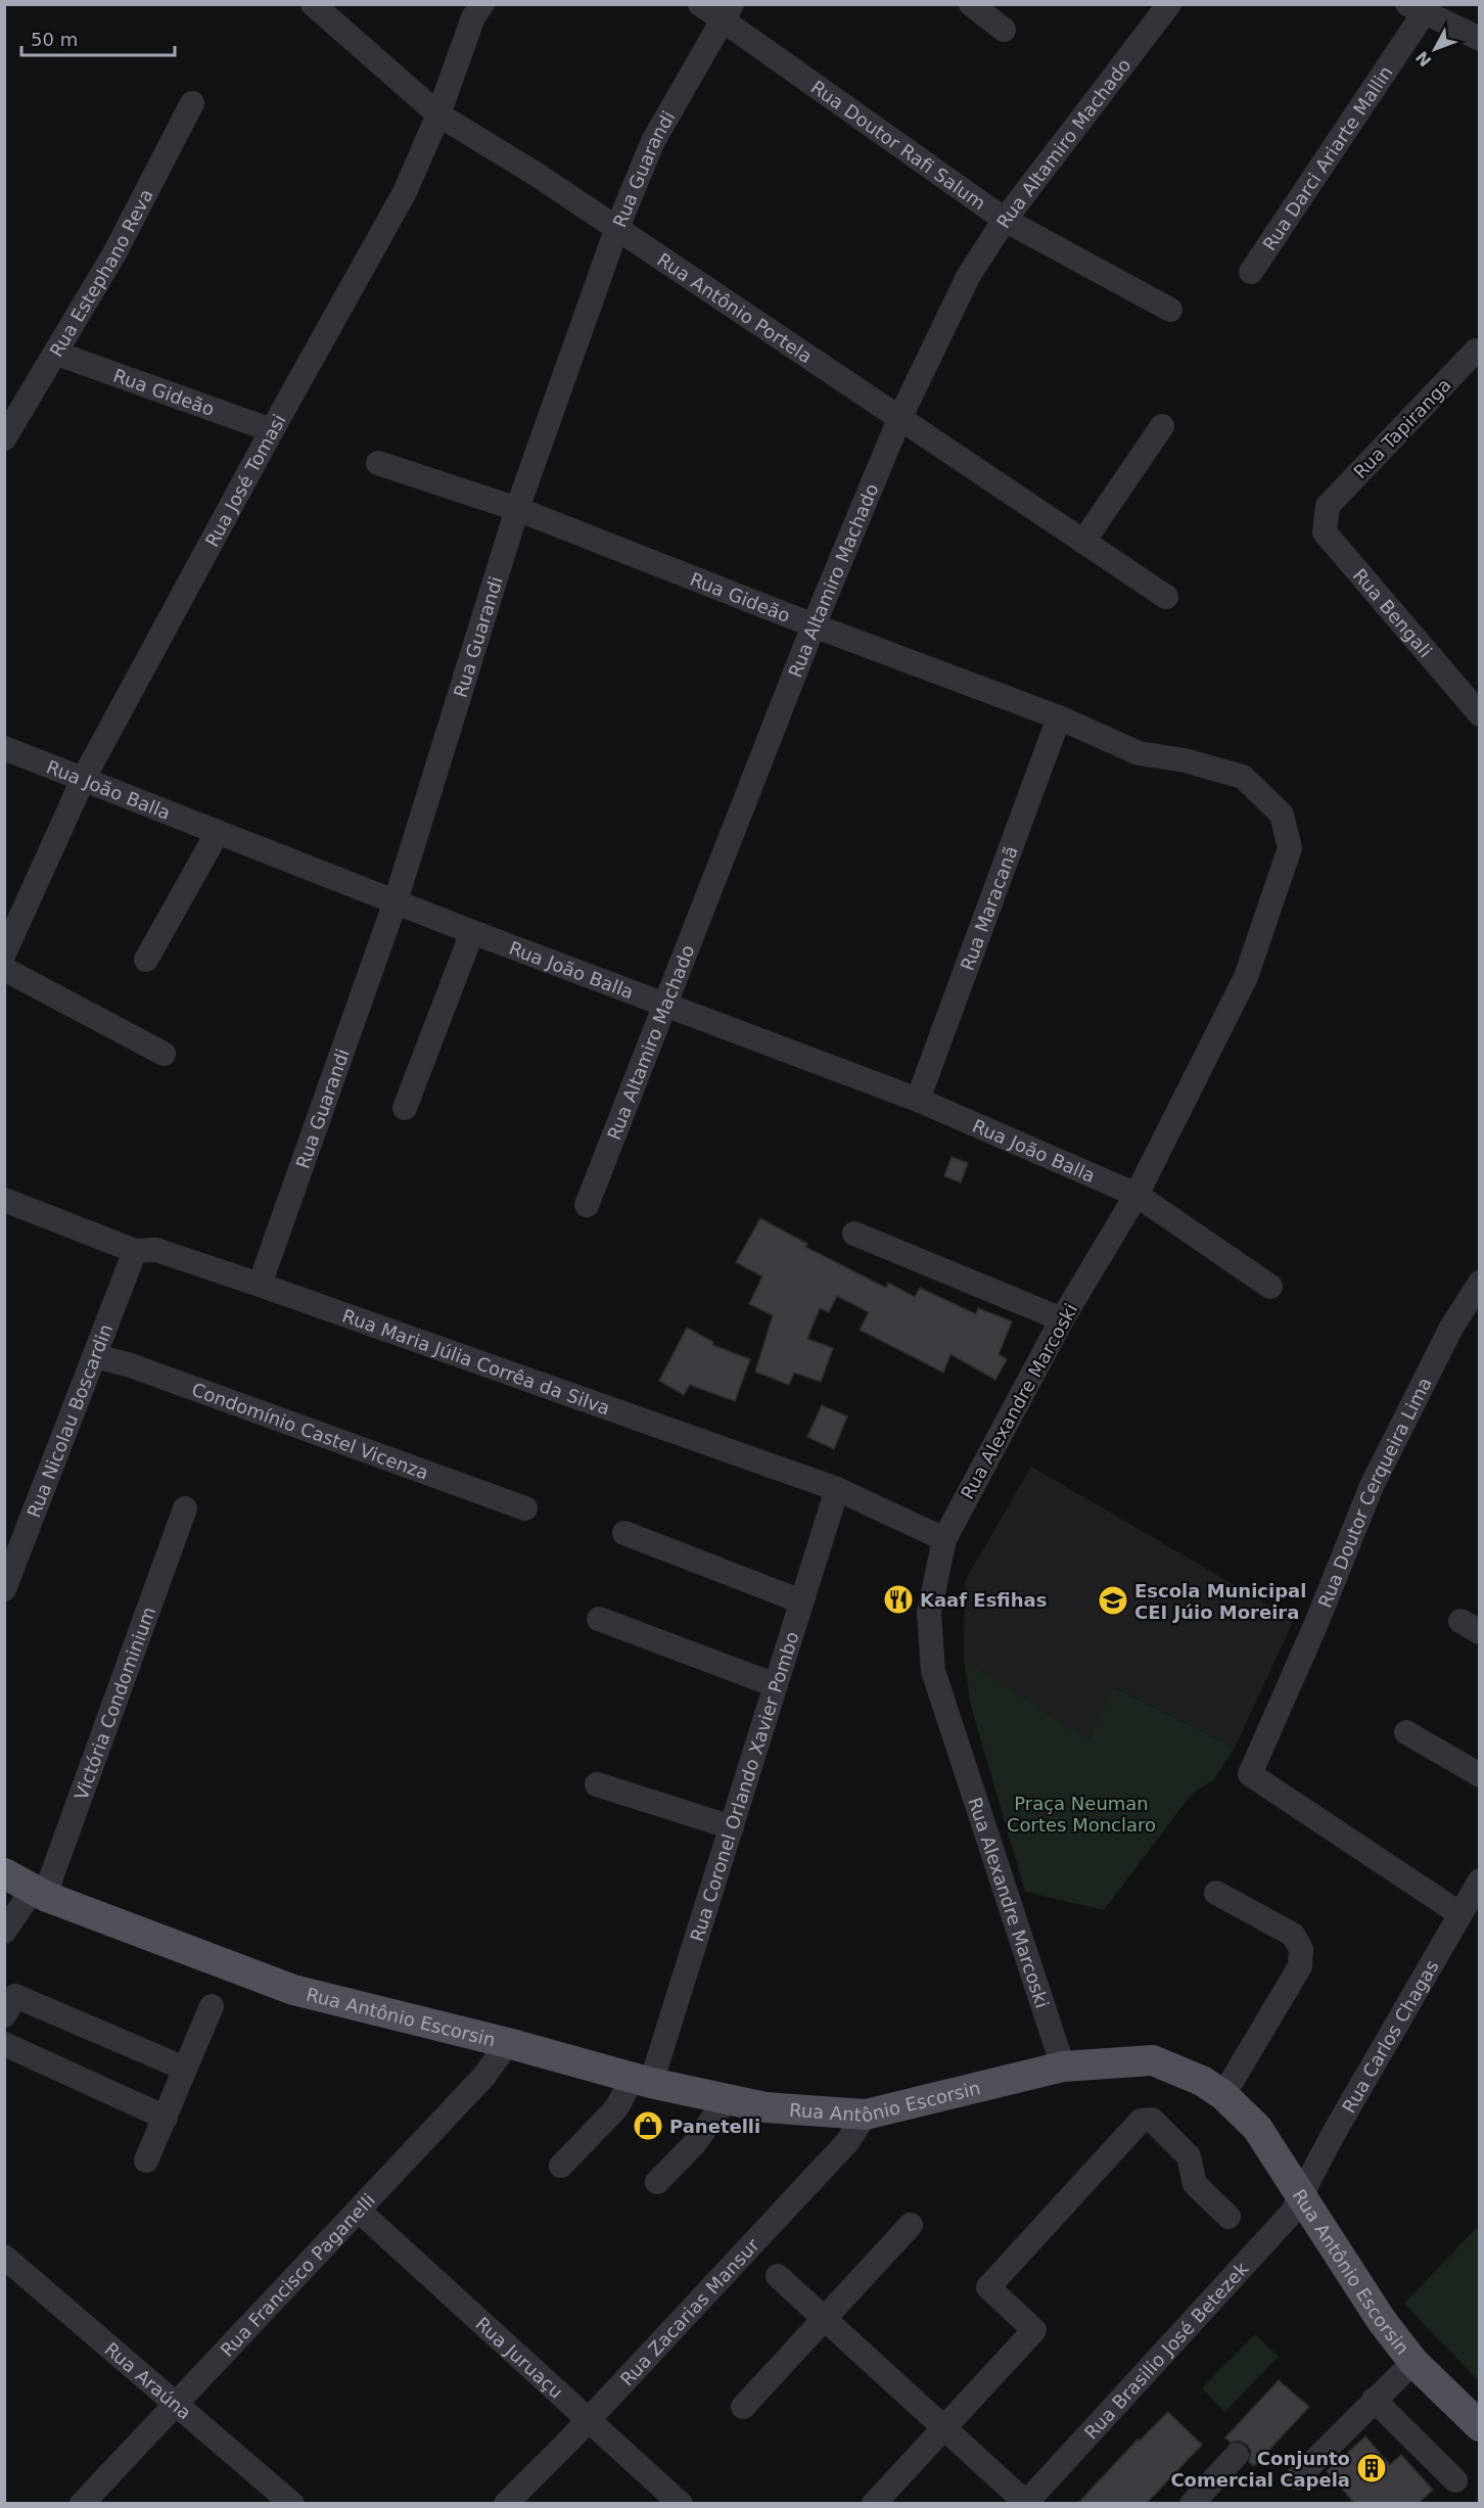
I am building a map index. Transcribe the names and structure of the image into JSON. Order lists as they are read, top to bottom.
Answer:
{
  "streets": {
    "main road": ["Rua Antônio Escorsin"],
    "street": [
      "Rua Altamiro Machado",
      "Rua Doutor Rafi Salum",
      "Rua Darci Ariarte Mallin",
      "Rua Guarandi",
      "Rua Estephano Reva",
      "Rua Antônio Portela",
      "Rua Gideão",
      "Rua Tapiranga",
      "Rua José Tomasi",
      "Rua Bengali",
      "Rua João Balla",
      "Rua Maracanã",
      "Rua Maria Júlia Corrêa da Silva",
      "Rua Alexandre Marcoski",
      "Rua Nicolau Boscardin",
      "Condomínio Castel Vicenza",
      "Rua Doutor Cerqueira Lima",
      "Victória Condominium",
      "Rua Coronel Orlando Xavier Pombo",
      "Rua Carlos Chagas",
      "Rua Francisco Paganelli",
      "Rua Zacarias Mansur",
      "Rua Brasilio José Betezek",
      "Rua Juruaçu",
      "Rua Araúna"
    ]
  },
  "crossings": [
    ["Rua Altamiro Machado", "Rua Doutor Rafi Salum"],
    ["Rua Altamiro Machado", "Rua Antônio Portela"],
    ["Rua Altamiro Machado", "Rua Gideão"],
    ["Rua Altamiro Machado", "Rua João Balla"],
    ["Rua Doutor Rafi Salum", "Rua Guarandi"],
    ["Rua Guarandi", "Rua Antônio Portela"],
    ["Rua Guarandi", "Rua Gideão"],
    ["Rua Guarandi", "Rua João Balla"],
    ["Rua Guarandi", "Rua Maria Júlia Corrêa da Silva"],
    ["Rua Estephano Reva", "Rua Gideão"],
    ["Rua Antônio Portela", "Rua José Tomasi"],
    ["Rua Gideão", "Rua José Tomasi"],
    ["Rua Gideão", "Rua Maracanã"],
    ["Rua Gideão", "Rua Alexandre Marcoski"],
    ["Rua Tapiranga", "Rua Bengali"],
    ["Rua José Tomasi", "Rua João Balla"],
    ["Rua João Balla", "Rua Maracanã"],
    ["Rua João Balla", "Rua Alexandre Marcoski"],
    ["Rua Maria Júlia Corrêa da Silva", "Rua Alexandre Marcoski"],
    ["Rua Maria Júlia Corrêa da Silva", "Rua Nicolau Boscardin"],
    ["Rua Maria Júlia Corrêa da Silva", "Rua Coronel Orlando Xavier Pombo"],
    ["Rua Alexandre Marcoski", "Rua Antônio Escorsin"],
    ["Rua Nicolau Boscardin", "Condomínio Castel Vicenza"],
    ["Rua Doutor Cerqueira Lima", "Rua Carlos Chagas"],
    ["Victória Condominium", "Rua Antônio Escorsin"],
    ["Rua Coronel Orlando Xavier Pombo", "Rua Antônio Escorsin"],
    ["Rua Antônio Escorsin", "Rua Carlos Chagas"],
    ["Rua Antônio Escorsin", "Rua Francisco Paganelli"],
    ["Rua Antônio Escorsin", "Rua Zacarias Mansur"],
    ["Rua Antônio Escorsin", "Rua Brasilio José Betezek"],
    ["Rua Carlos Chagas", "Rua Brasilio José Betezek"],
    ["Rua Francisco Paganelli", "Rua Juruaçu"],
    ["Rua Francisco Paganelli", "Rua Araúna"],
    ["Rua Zacarias Mansur", "Rua Juruaçu"]
  ],
  "parks": ["Praça Neuman Cortes Monclaro"],
  "places": {
    "restaurant": ["Kaaf Esfihas"],
    "school or university": ["Escola Municipal CEI Júio Moreira"],
    "shop": ["Panetelli"],
    "building": ["Conjunto Comercial Capela"]
  },
  "scale_bar": "50 m",
  "north": "bottom left"
}
